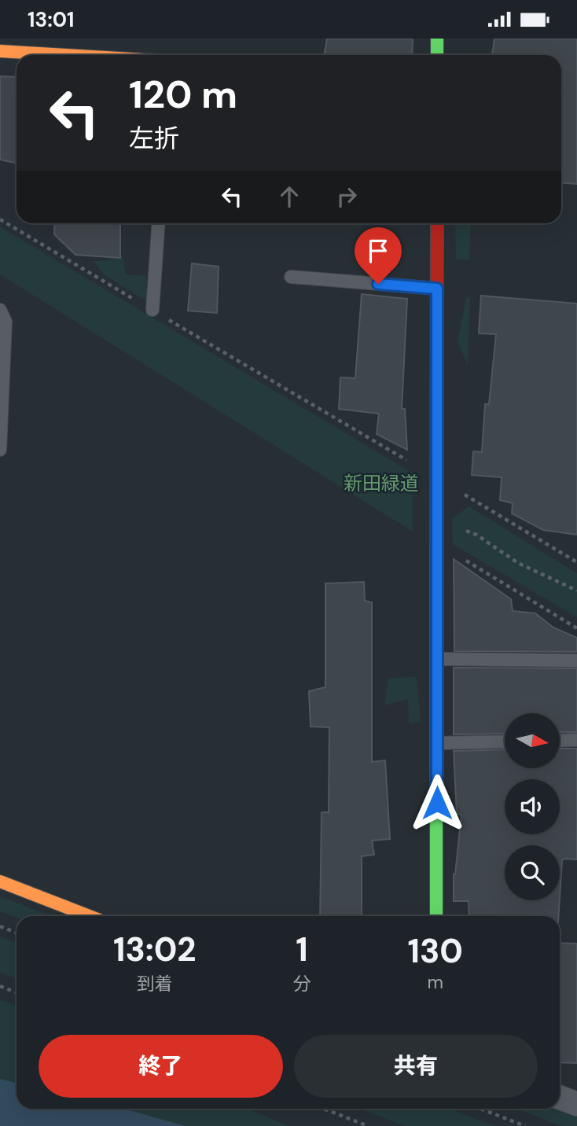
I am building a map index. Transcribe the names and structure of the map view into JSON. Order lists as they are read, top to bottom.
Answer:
{
  "parks": ["新田緑道"],
  "north": "right",
  "page": {
    "status": "13:01",
    "turn": ["120 m", "左折"],
    "eta": [
      "13:02",
      "到着",
      "1",
      "分",
      "130",
      "m"
    ],
    "buttons": ["終了", "共有"]
  }
}
